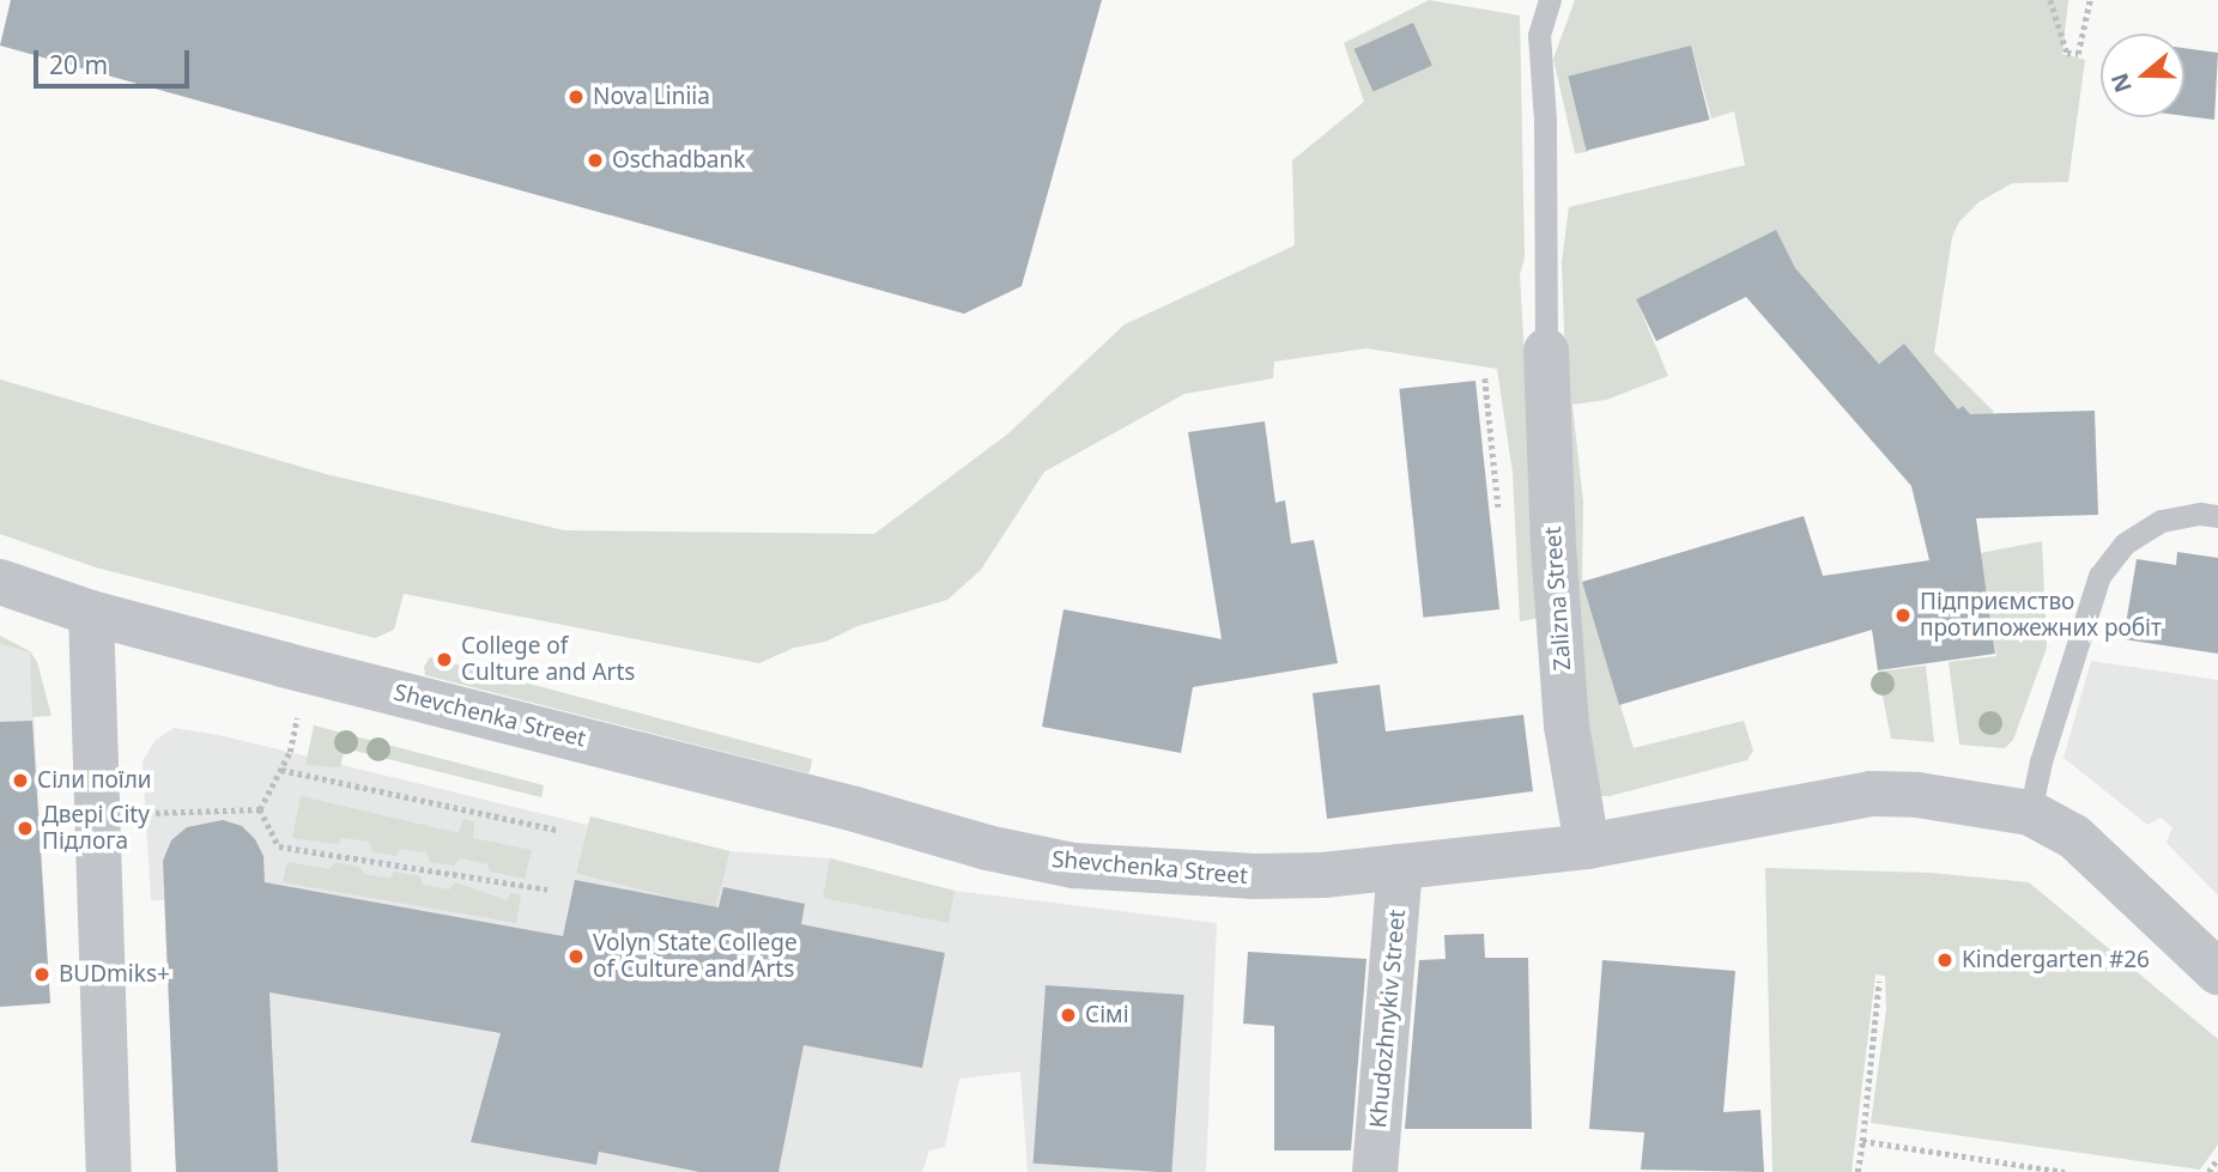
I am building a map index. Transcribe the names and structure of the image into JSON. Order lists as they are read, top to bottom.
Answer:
{
  "streets": {
    "street": ["Zalizna Street", "Shevchenka Street", "Khudozhnykiv Street"]
  },
  "crossings": [
    ["Zalizna Street", "Shevchenka Street"],
    ["Shevchenka Street", "Khudozhnykiv Street"]
  ],
  "places": [
    "Nova Liniia",
    "Oschadbank",
    "Підприємство протипожежних робіт",
    "College of Culture and Arts",
    "Сіли поїли",
    "Двері City Підлога",
    "Volyn State College of Culture and Arts",
    "Kindergarten #26",
    "BUDmiks+",
    "Сімі"
  ],
  "scale_bar": "20 m",
  "north": "left"
}
